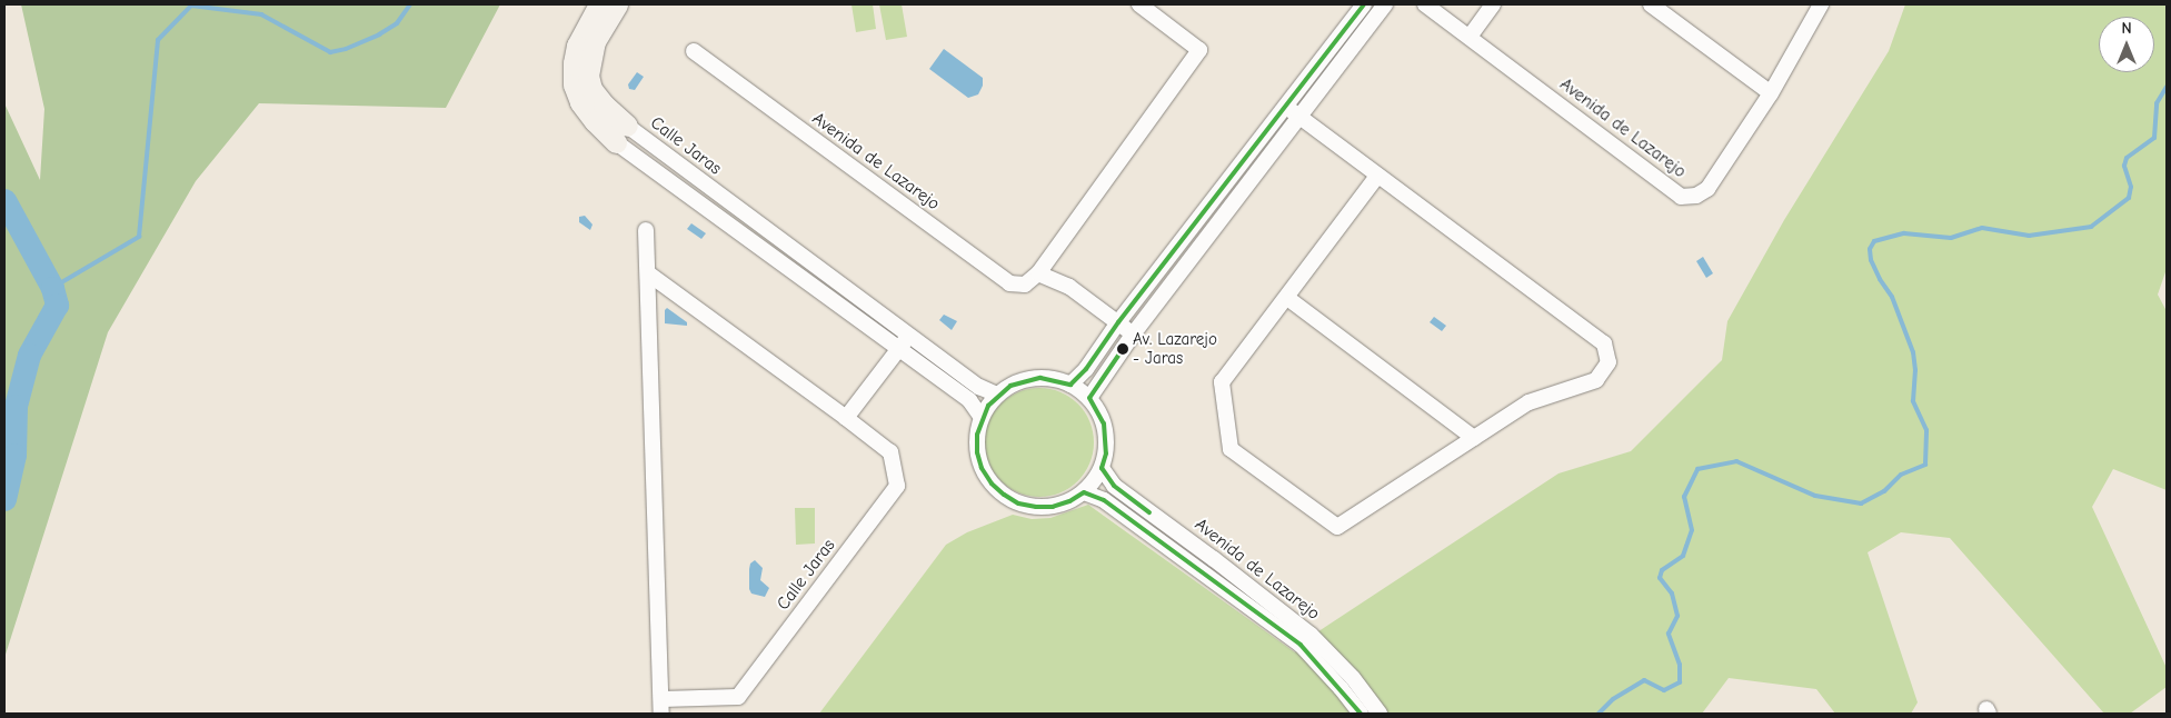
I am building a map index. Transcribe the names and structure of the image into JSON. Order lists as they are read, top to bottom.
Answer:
{
  "streets": {
    "street": ["Avenida de Lazarejo", "Calle Jaras"]
  },
  "crossings": [
    ["Avenida de Lazarejo", "Calle Jaras"]
  ],
  "places": ["Av. Lazarejo - Jaras"],
  "north": "top"
}
